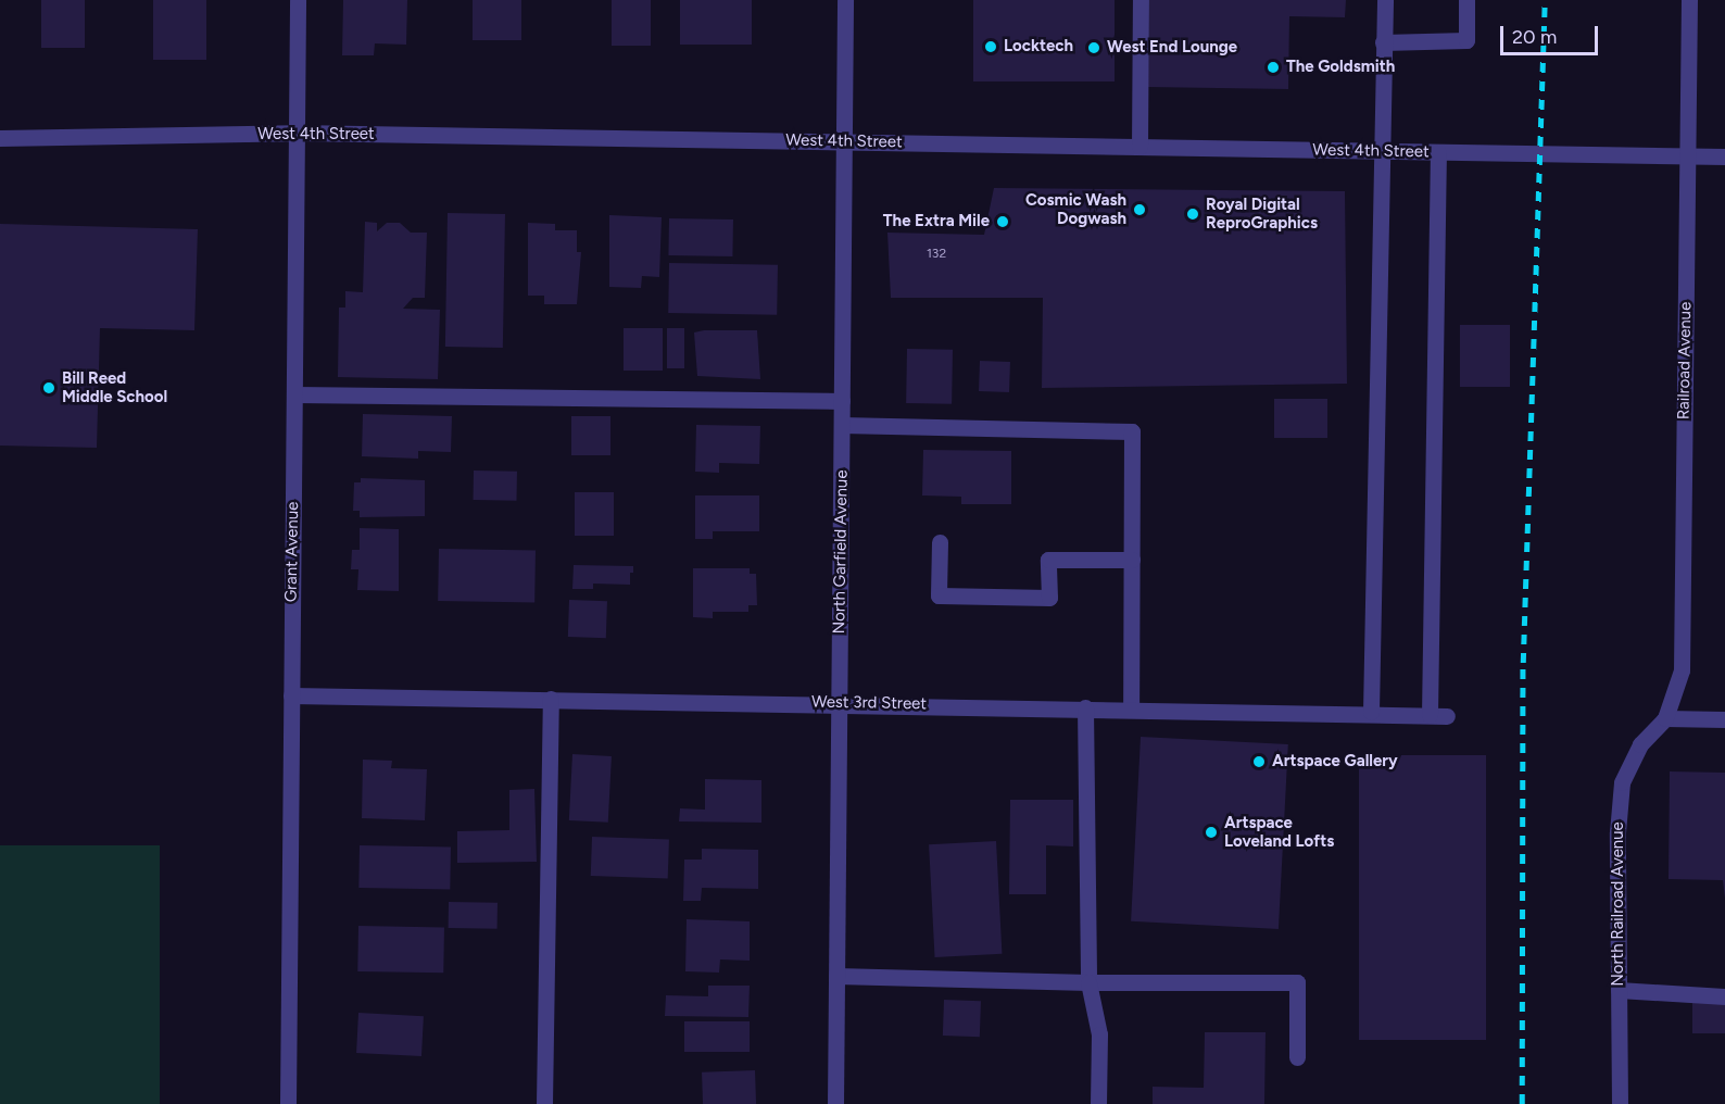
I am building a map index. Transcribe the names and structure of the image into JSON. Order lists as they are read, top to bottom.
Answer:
{
  "streets": {
    "street": [
      "West 4th Street",
      "Railroad Avenue",
      "Grant Avenue",
      "North Garfield Avenue",
      "West 3rd Street",
      "North Railroad Avenue"
    ]
  },
  "crossings": [
    ["West 4th Street", "Railroad Avenue"],
    ["West 4th Street", "Grant Avenue"],
    ["West 4th Street", "North Garfield Avenue"],
    ["Railroad Avenue", "North Railroad Avenue"],
    ["Grant Avenue", "West 3rd Street"],
    ["North Garfield Avenue", "West 3rd Street"]
  ],
  "places": [
    "Locktech",
    "West End Lounge",
    "The Goldsmith",
    "Cosmic Wash Dogwash",
    "Royal Digital ReproGraphics",
    "The Extra Mile",
    "Bill Reed Middle School",
    "Artspace Gallery",
    "Artspace Loveland Lofts"
  ],
  "house_numbers": ["132"],
  "scale_bar": "20 m"
}
